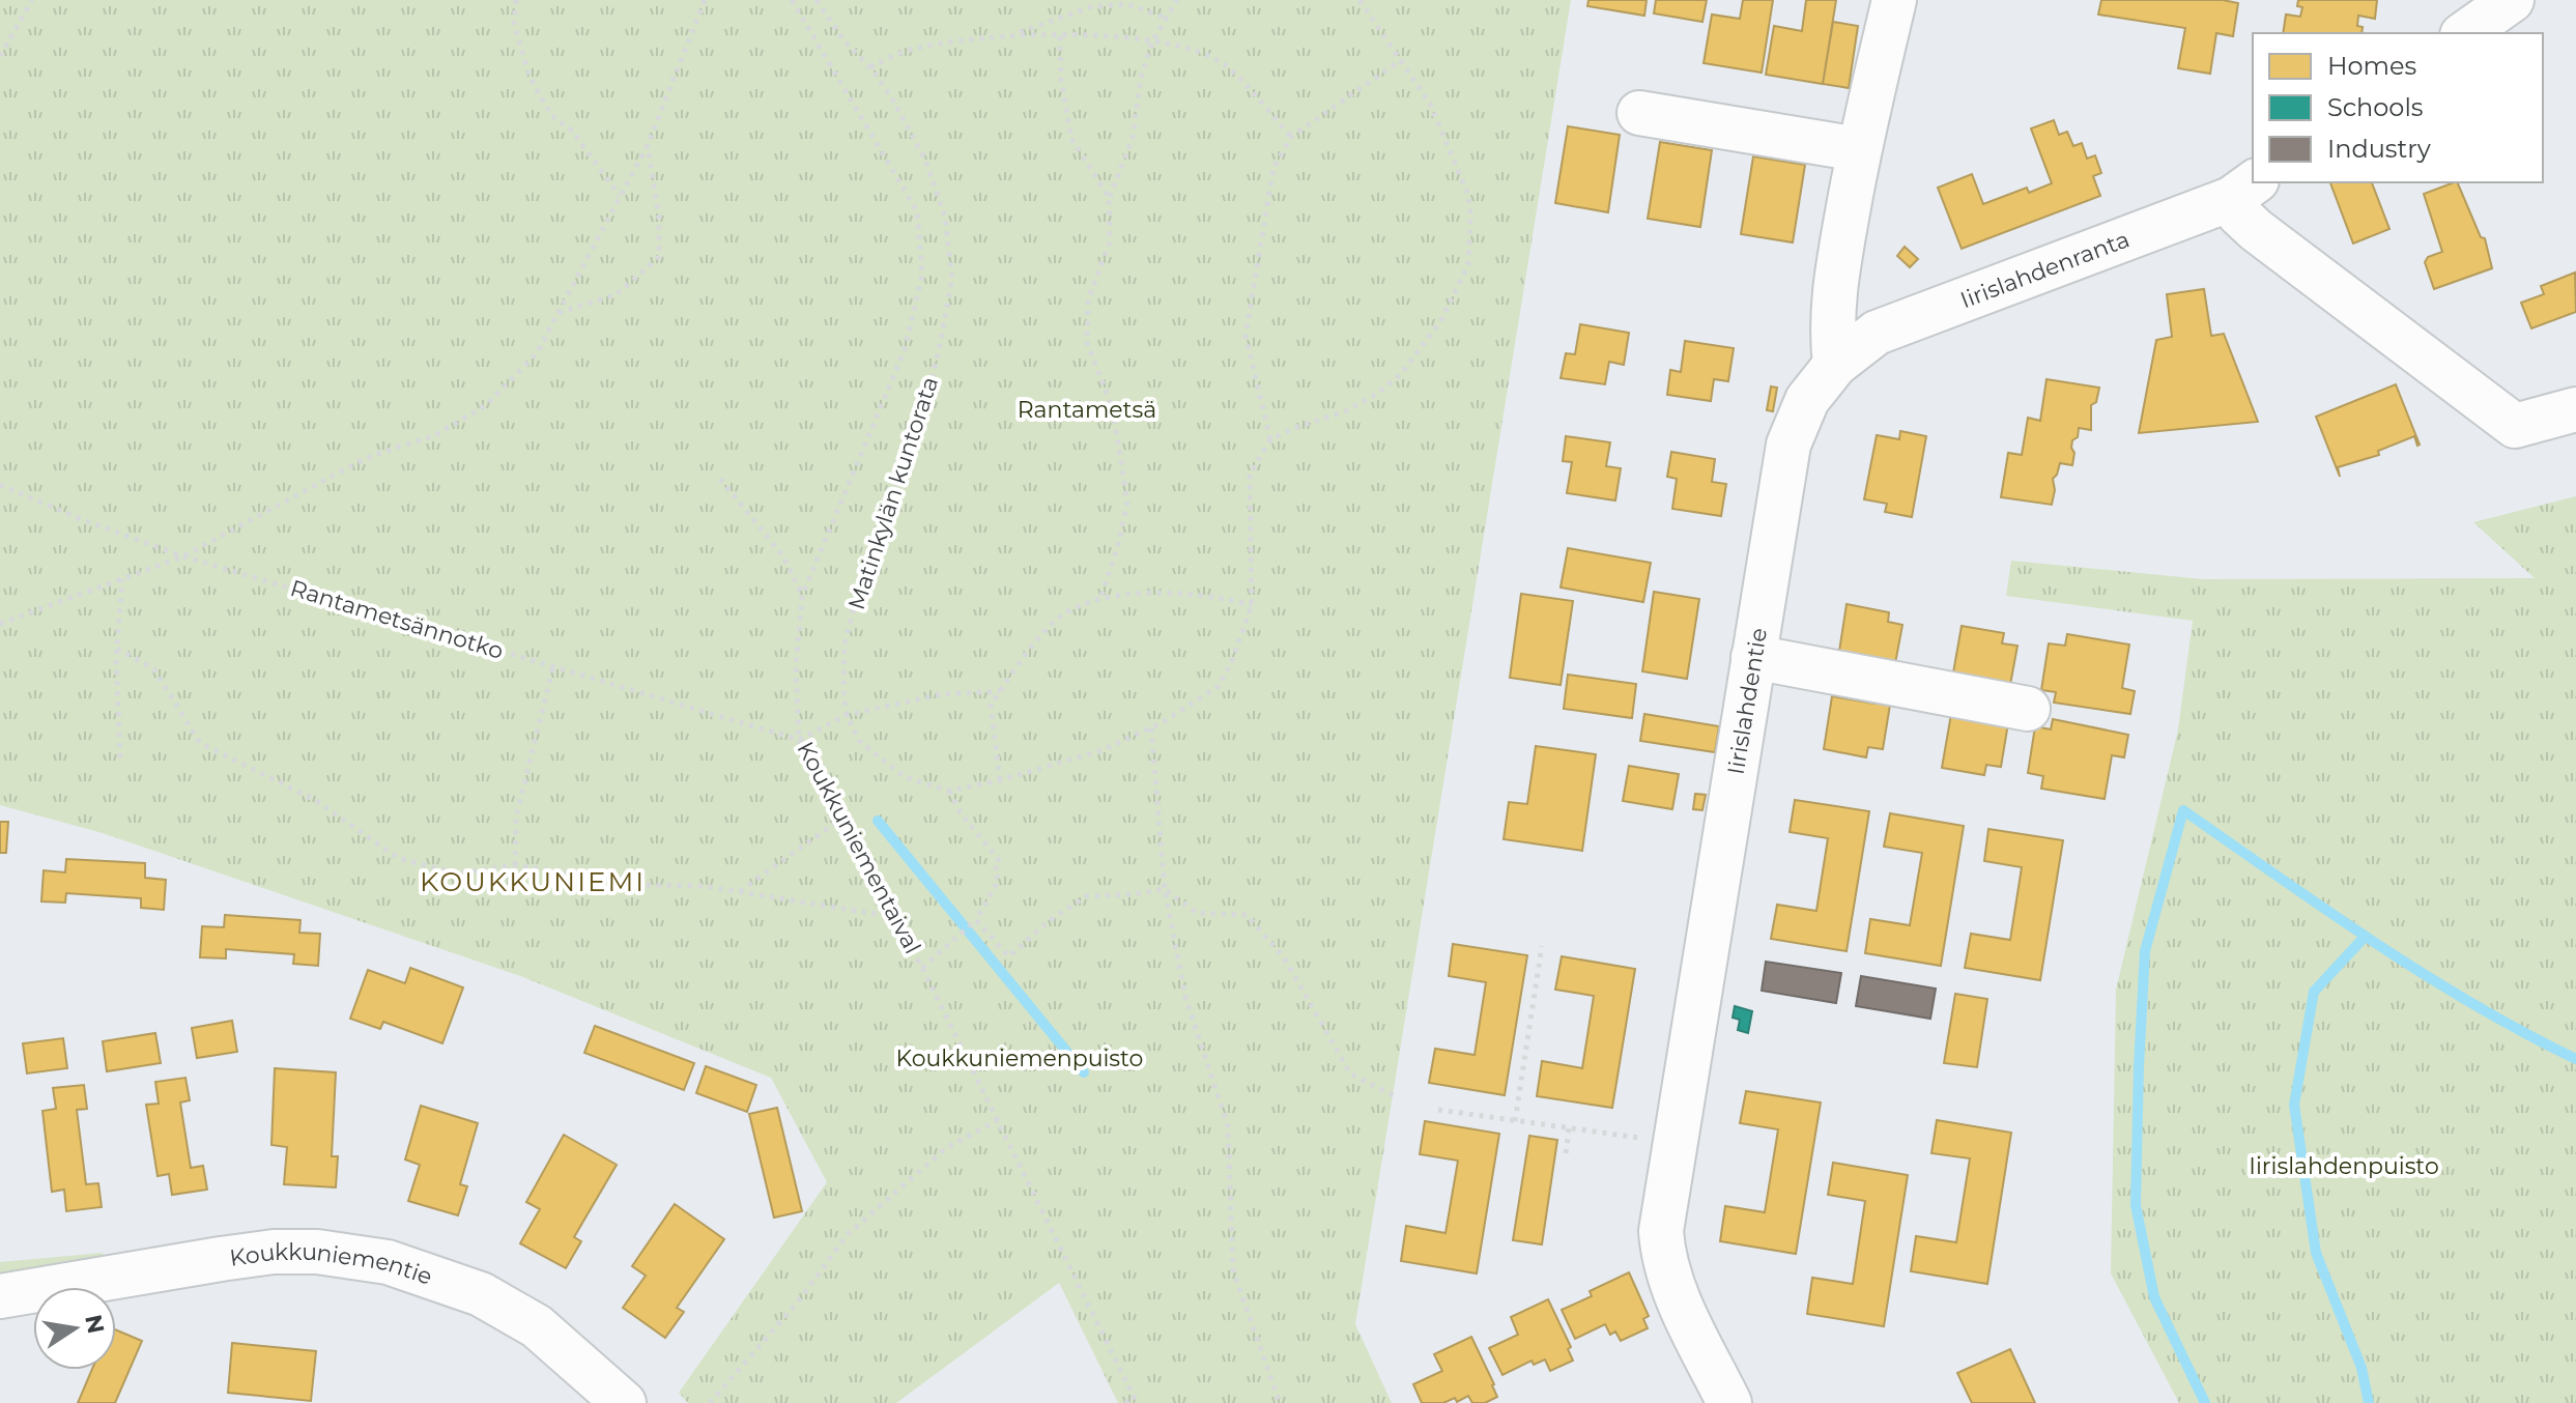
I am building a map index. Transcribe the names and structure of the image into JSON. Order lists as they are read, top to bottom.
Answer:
{
  "streets": {
    "street": ["Iirislahdenranta", "Iirislahdentie", "Koukkuniementie"],
    "path": ["Matinkylän kuntorata", "Rantametsännotko", "Koukkuniementaival"]
  },
  "crossings": [
    ["Iirislahdenranta", "Iirislahdentie"],
    ["Rantametsännotko", "Koukkuniementaival"]
  ],
  "districts": ["KOUKKUNIEMI"],
  "parks": ["Rantametsä", "Koukkuniemenpuisto", "Iirislahdenpuisto"],
  "legend": ["Homes", "Schools", "Industry"],
  "north": "right"
}
